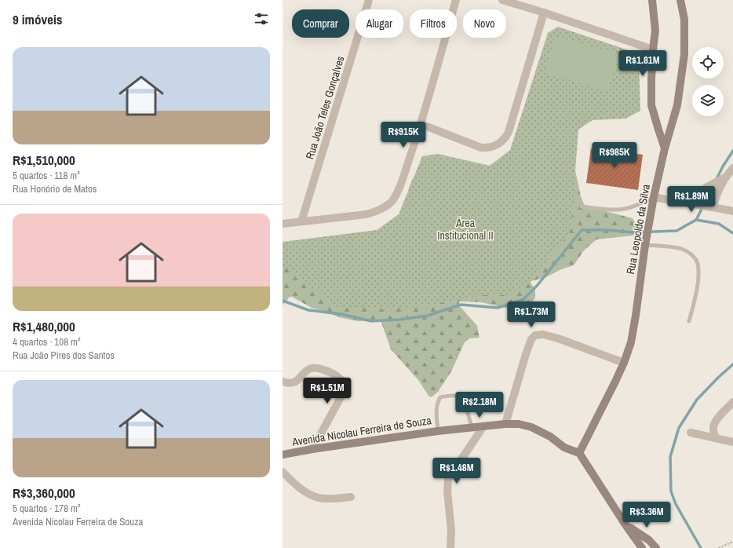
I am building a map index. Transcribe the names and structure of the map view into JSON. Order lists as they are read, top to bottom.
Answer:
{
  "streets": {
    "street": ["Rua João Teles Gonçalves", "Rua Leopoldo da Silva", "Avenida Nicolau Ferreira de Souza"]
  },
  "crossings": [
    ["Rua Leopoldo da Silva", "Avenida Nicolau Ferreira de Souza"]
  ],
  "parks": ["Área Institucional II"],
  "page": {
    "heading": "9 imóveis",
    "chip": [
      "Comprar",
      "Alugar",
      "Filtros",
      "Novo"
    ],
    "list": [
      {
        "name": "R$1,510,000",
        "note": "5 quartos · 118 m² · Rua Honório de Matos"
      },
      {
        "name": "R$1,480,000",
        "note": "4 quartos · 108 m² · Rua João Pires dos Santos"
      },
      {
        "name": "R$3,360,000",
        "note": "5 quartos · 178 m² · Avenida Nicolau Ferreira de Souza"
      }
    ],
    "price": [
      "R$1.81M",
      "R$915K",
      "R$985K",
      "R$1.89M",
      "R$1.73M",
      "R$1.51M",
      "R$2.18M",
      "R$1.48M",
      "R$3.36M"
    ]
  }
}
